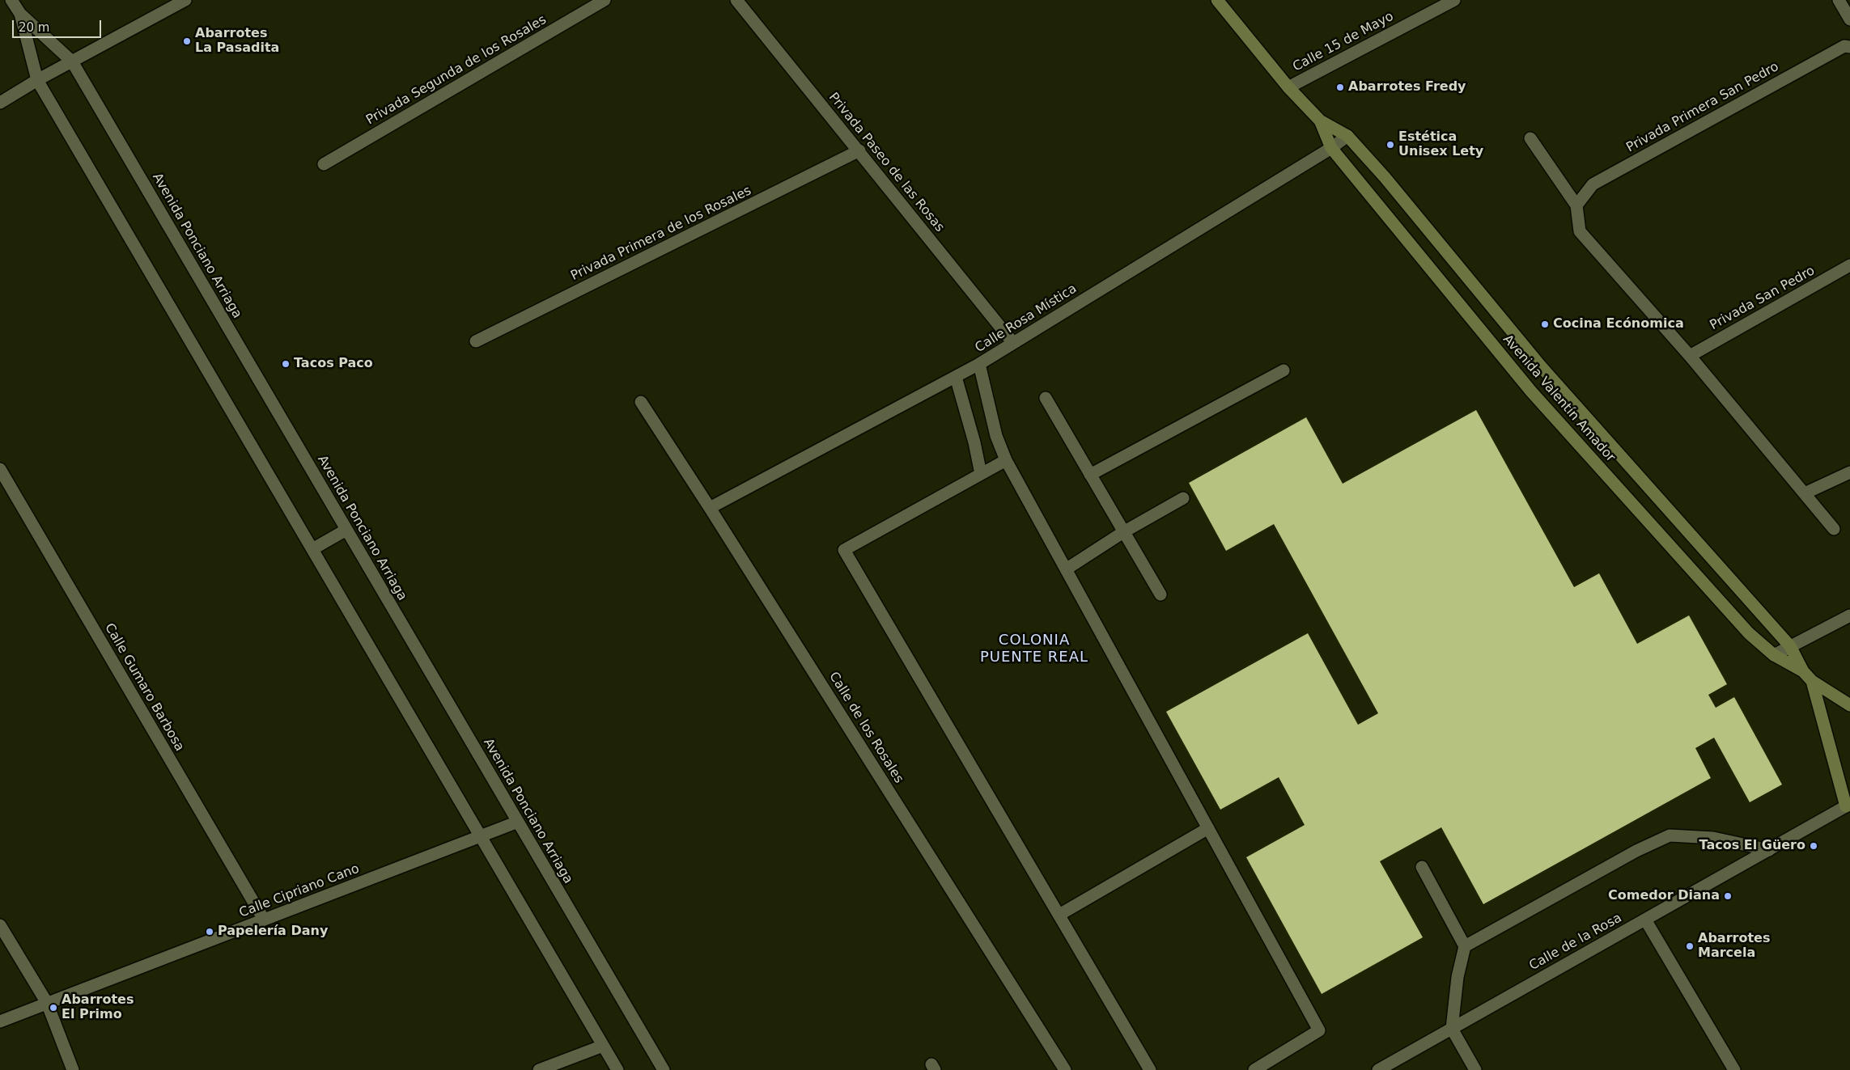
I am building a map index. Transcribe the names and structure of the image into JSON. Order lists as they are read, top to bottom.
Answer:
{
  "streets": {
    "main road": ["Avenida Valentín Amador"],
    "street": [
      "Calle 15 de Mayo",
      "Privada Segunda de los Rosales",
      "Privada Primera San Pedro",
      "Privada Paseo de las Rosas",
      "Privada Primera de los Rosales",
      "Avenida Ponciano Arriaga",
      "Privada San Pedro",
      "Calle Rosa Mística",
      "Calle Gumaro Barbosa",
      "Calle de los Rosales",
      "Calle Cipriano Cano",
      "Calle de la Rosa"
    ]
  },
  "crossings": [
    ["Calle 15 de Mayo", "Avenida Valentín Amador"],
    ["Privada Paseo de las Rosas", "Privada Primera de los Rosales"],
    ["Privada Paseo de las Rosas", "Calle Rosa Mística"],
    ["Avenida Ponciano Arriaga", "Calle Cipriano Cano"],
    ["Calle Rosa Mística", "Avenida Valentín Amador"],
    ["Calle Rosa Mística", "Calle de los Rosales"],
    ["Calle Gumaro Barbosa", "Calle Cipriano Cano"]
  ],
  "districts": ["COLONIA PUENTE REAL"],
  "places": [
    "Abarrotes La Pasadita",
    "Abarrotes Fredy",
    "Estética Unisex Lety",
    "Cocina Ecónomica",
    "Tacos Paco",
    "Tacos El Güero",
    "Comedor Diana",
    "Papelería Dany",
    "Abarrotes Marcela",
    "Abarrotes El Primo"
  ],
  "scale_bar": "20 m"
}
